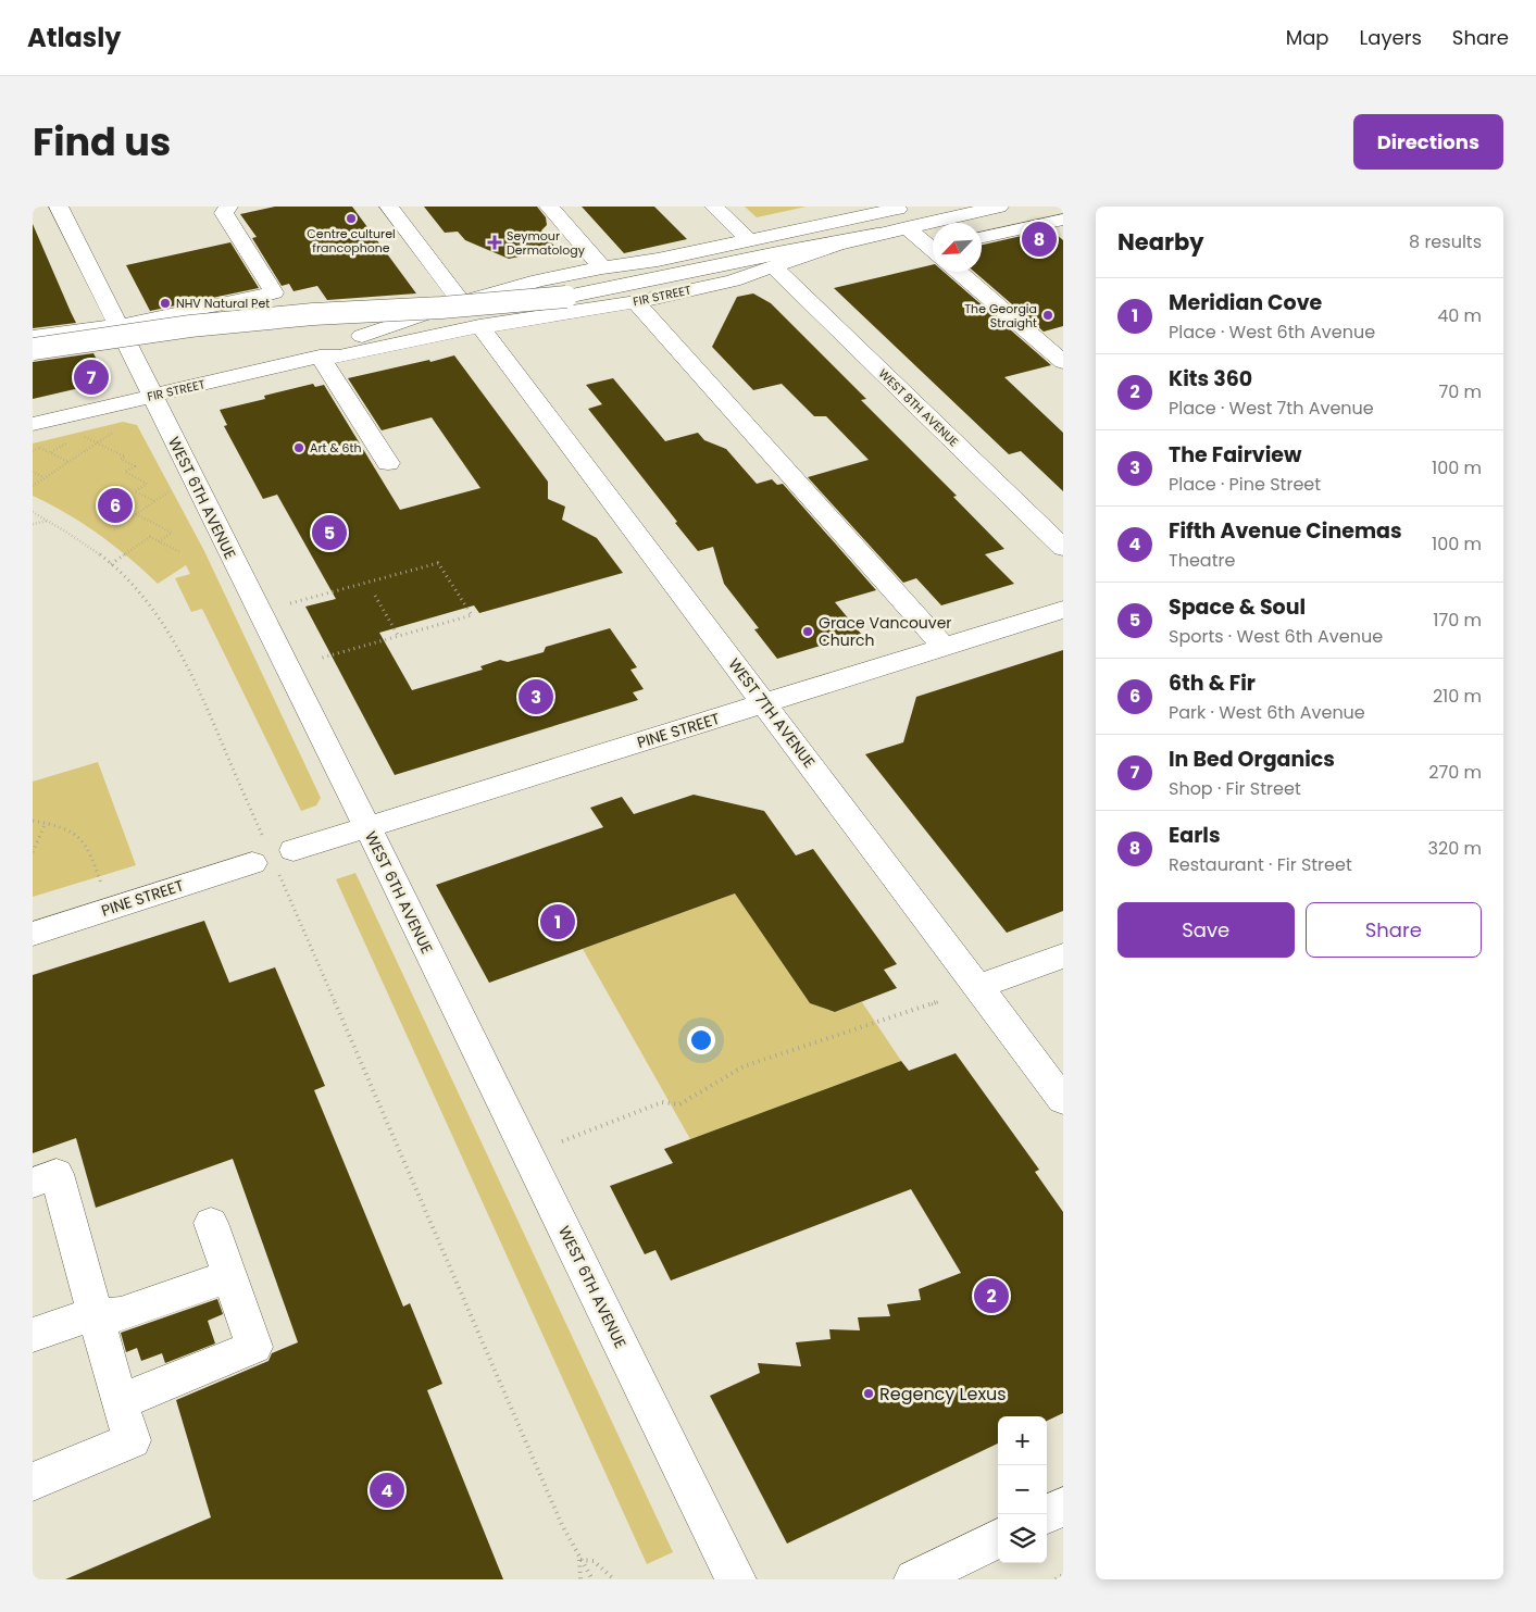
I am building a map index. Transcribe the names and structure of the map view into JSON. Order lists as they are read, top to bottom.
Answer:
{
  "streets": {
    "main road": [
      "FIR STREET",
      "WEST 8TH AVENUE",
      "WEST 6TH AVENUE",
      "WEST 7TH AVENUE",
      "PINE STREET"
    ]
  },
  "crossings": [
    ["FIR STREET", "WEST 8TH AVENUE"],
    ["FIR STREET", "WEST 6TH AVENUE"],
    ["FIR STREET", "WEST 7TH AVENUE"],
    ["WEST 6TH AVENUE", "PINE STREET"],
    ["WEST 7TH AVENUE", "PINE STREET"]
  ],
  "places": {
    "other": [
      "Centre culturel francophone",
      "NHV Natural Pet",
      "The Georgia Straight",
      "Art & 6th",
      "Grace Vancouver Church",
      "Regency Lexus"
    ],
    "health": ["Seymour Dermatology"]
  },
  "north": "bottom left",
  "page": {
    "header": "Atlasly",
    "nav": ["Map", "Layers", "Share"],
    "title": "Find us",
    "buttons": [
      "Directions",
      ["Save", "Share"]
    ],
    "heading": ["Nearby", "8 results"],
    "pins": [
      "8",
      "7",
      "6",
      "5",
      "3",
      "1",
      "2",
      "4"
    ],
    "list": [
      {
        "mark": "1",
        "name": "Meridian Cove",
        "note": "Place · West 6th Avenue",
        "value": "40 m"
      },
      {
        "mark": "2",
        "name": "Kits 360",
        "note": "Place · West 7th Avenue",
        "value": "70 m"
      },
      {
        "mark": "3",
        "name": "The Fairview",
        "note": "Place · Pine Street",
        "value": "100 m"
      },
      {
        "mark": "4",
        "name": "Fifth Avenue Cinemas",
        "note": "Theatre",
        "value": "100 m"
      },
      {
        "mark": "5",
        "name": "Space & Soul",
        "note": "Sports · West 6th Avenue",
        "value": "170 m"
      },
      {
        "mark": "6",
        "name": "6th & Fir",
        "note": "Park · West 6th Avenue",
        "value": "210 m"
      },
      {
        "mark": "7",
        "name": "In Bed Organics",
        "note": "Shop · Fir Street",
        "value": "270 m"
      },
      {
        "mark": "8",
        "name": "Earls",
        "note": "Restaurant · Fir Street",
        "value": "320 m"
      }
    ],
    "map_buttons": ["+", "−"]
  }
}
